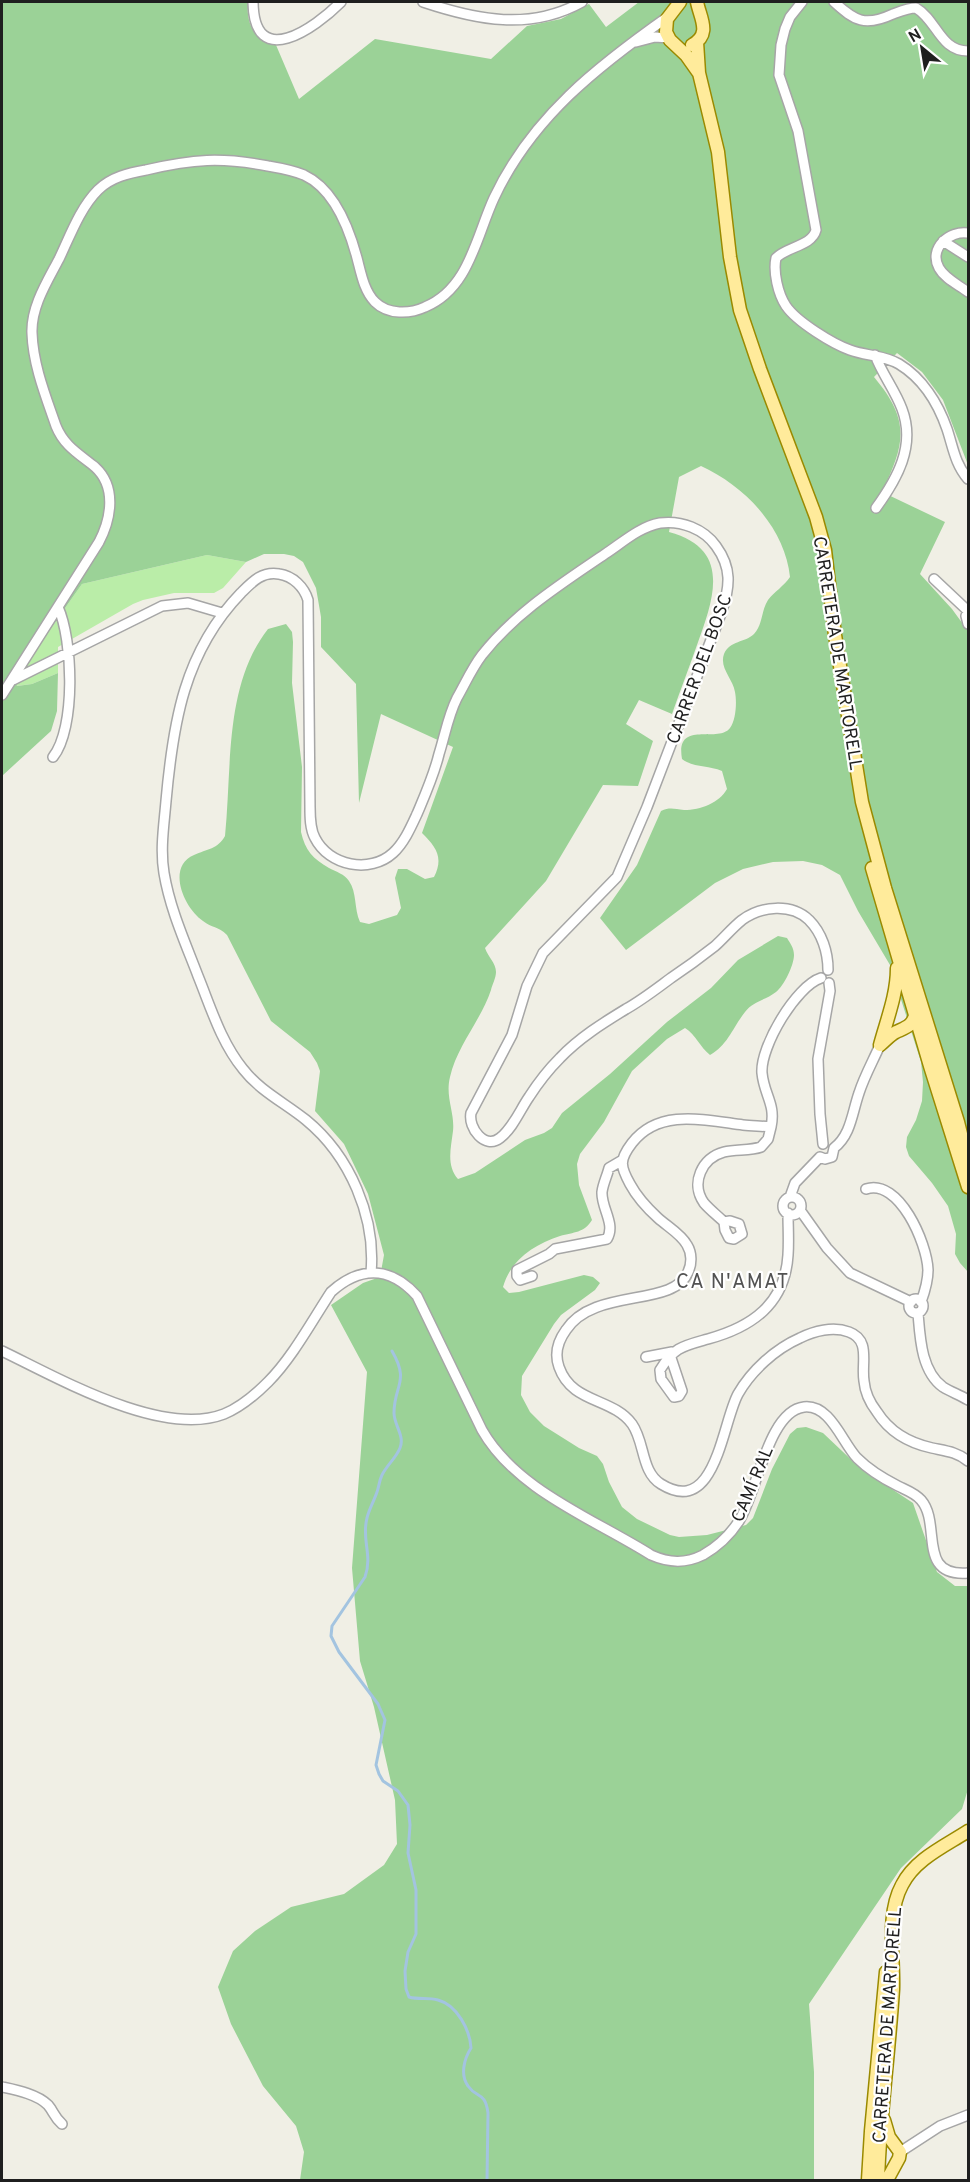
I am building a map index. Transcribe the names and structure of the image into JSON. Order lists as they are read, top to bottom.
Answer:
{
  "streets": {
    "main road": ["CARRETERA DE MARTORELL"],
    "street": ["CARRER DEL BOSC", "CAMÍ RAL"]
  },
  "districts": ["CA N'AMAT"],
  "north": "top left"
}
